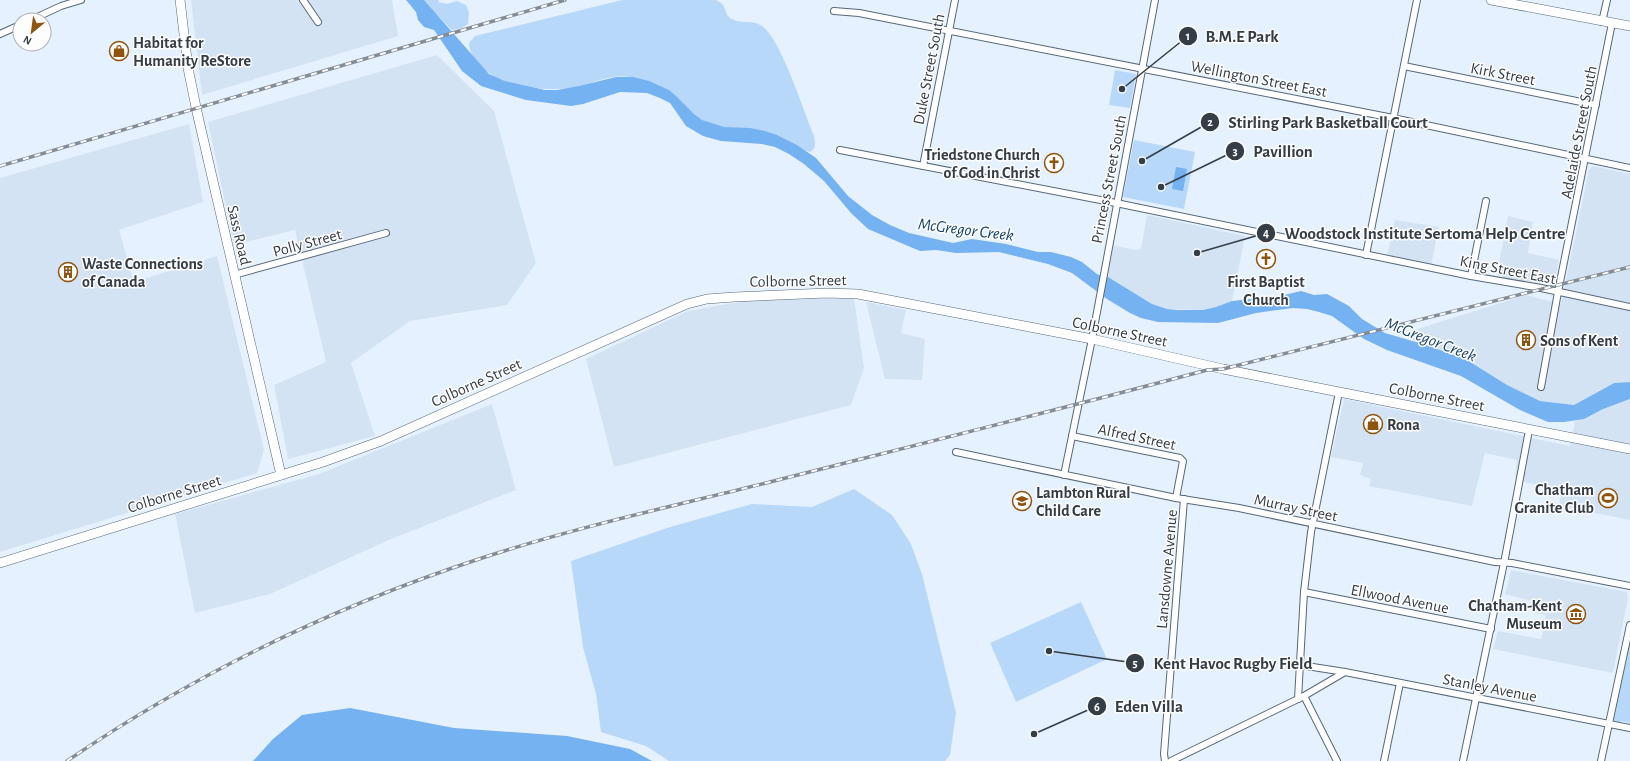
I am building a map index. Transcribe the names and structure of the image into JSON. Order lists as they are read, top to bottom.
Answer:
{
  "streets": {
    "street": [
      "Duke Street South",
      "Kirk Street",
      "Wellington Street East",
      "Adelaide Street South",
      "Princess Street South",
      "Sass Road",
      "Polly Street",
      "King Street East",
      "Colborne Street",
      "Alfred Street",
      "Murray Street",
      "Lansdowne Avenue",
      "Ellwood Avenue",
      "Stanley Avenue"
    ]
  },
  "crossings": [
    ["Duke Street South", "Wellington Street East"],
    ["Duke Street South", "King Street East"],
    ["Kirk Street", "Adelaide Street South"],
    ["Wellington Street East", "Adelaide Street South"],
    ["Wellington Street East", "Princess Street South"],
    ["Adelaide Street South", "King Street East"],
    ["Princess Street South", "King Street East"],
    ["Princess Street South", "Colborne Street"],
    ["Princess Street South", "Alfred Street"],
    ["Princess Street South", "Murray Street"],
    ["Sass Road", "Polly Street"],
    ["Sass Road", "Colborne Street"],
    ["Alfred Street", "Murray Street"],
    ["Murray Street", "Lansdowne Avenue"]
  ],
  "water": ["McGregor Creek"],
  "places": {
    "shop": ["Habitat for Humanity ReStore", "Rona"],
    "other": [
      "B.M.E Park",
      "Stirling Park Basketball Court",
      "Pavillion",
      "Woodstock Institute Sertoma Help Centre",
      "Kent Havoc Rugby Field",
      "Eden Villa"
    ],
    "church": ["Triedstone Church of God in Christ", "First Baptist Church"],
    "building": ["Waste Connections of Canada", "Sons of Kent"],
    "sports": ["Chatham Granite Club"],
    "school or university": ["Lambton Rural Child Care"],
    "museum": ["Chatham-Kent Museum"]
  },
  "north": "bottom left"
}
